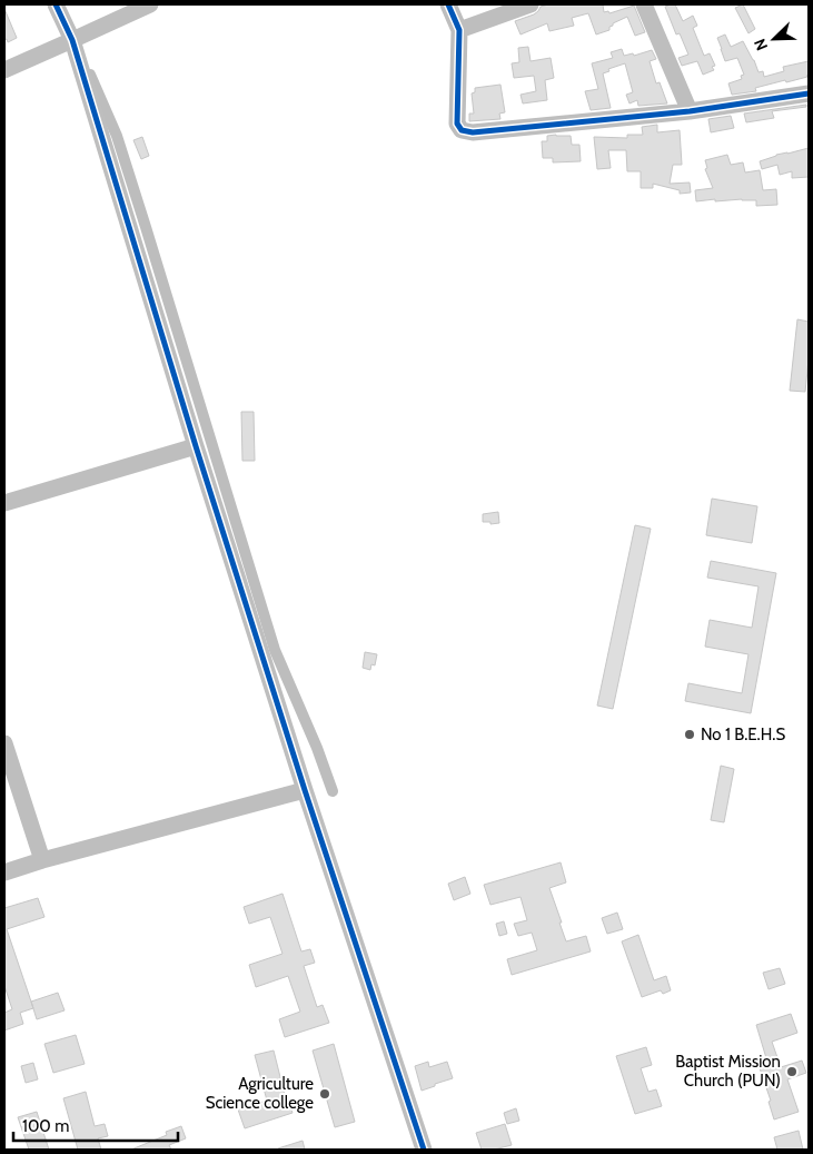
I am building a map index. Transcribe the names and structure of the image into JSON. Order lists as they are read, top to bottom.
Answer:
{
  "places": ["No 1 B.E.H.S", "Baptist Mission Church (PUN)", "Agriculture Science college"],
  "scale_bar": "100 m",
  "north": "bottom left"
}
